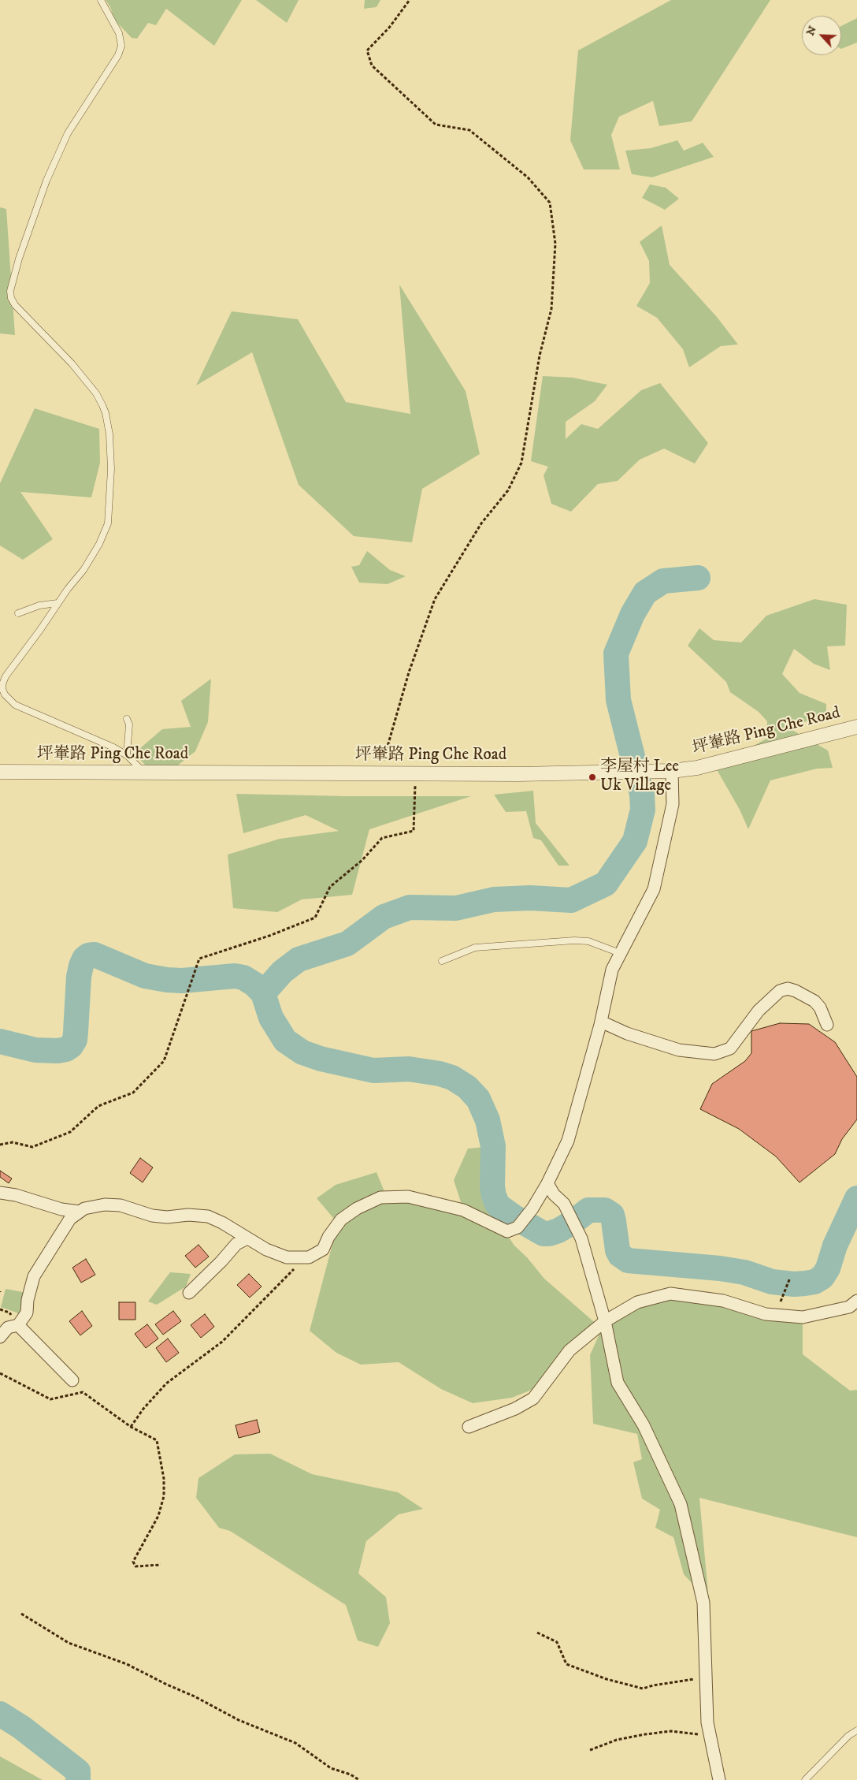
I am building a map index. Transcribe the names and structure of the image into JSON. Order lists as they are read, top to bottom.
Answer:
{
  "streets": {
    "street": ["坪輋路 Ping Che Road"]
  },
  "places": ["李屋村 Lee Uk Village"],
  "north": "top left"
}
